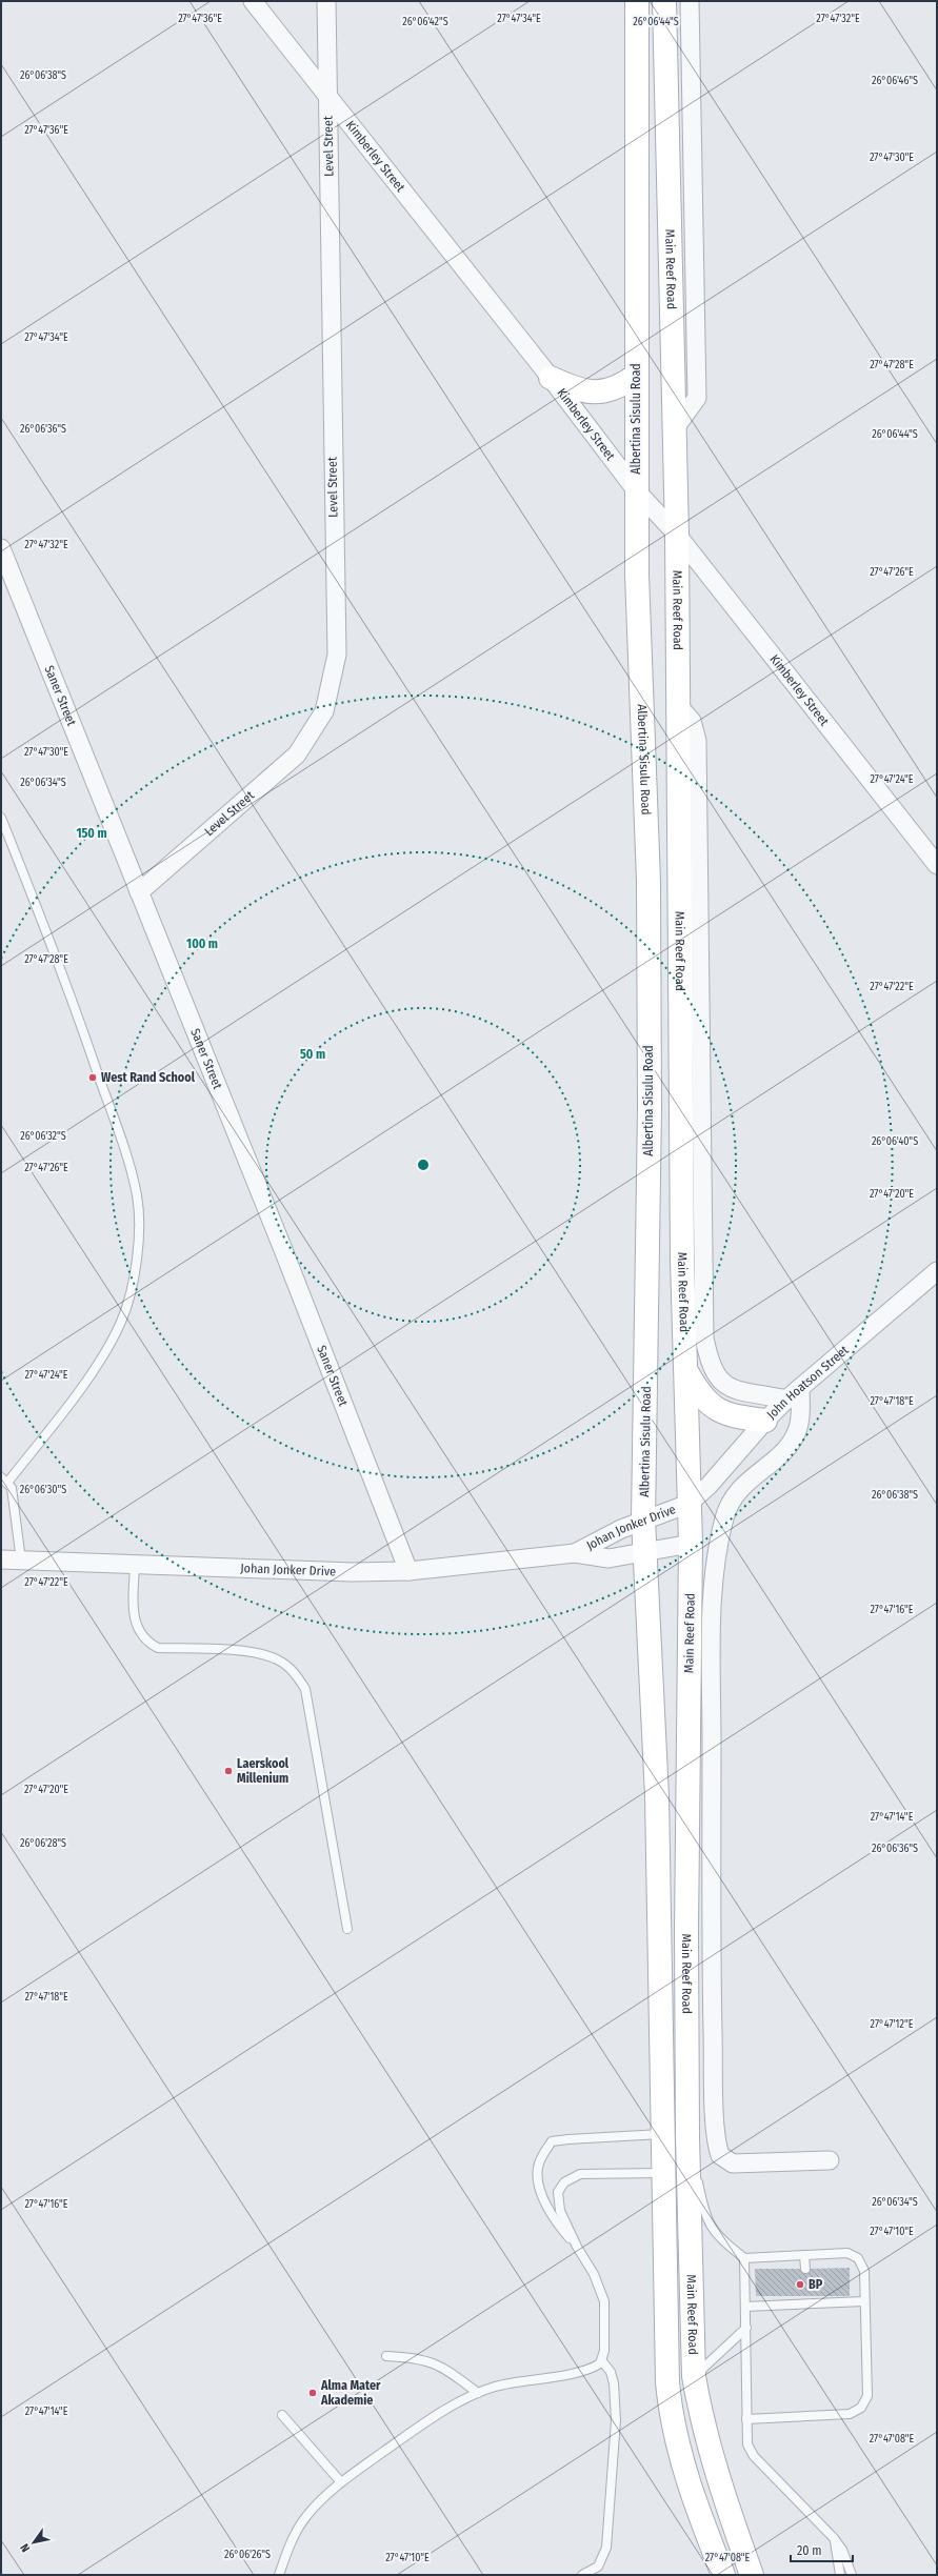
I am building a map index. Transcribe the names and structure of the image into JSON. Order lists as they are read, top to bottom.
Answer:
{
  "streets": {
    "main road": ["Main Reef Road", "Albertina Sisulu Road"],
    "street": [
      "Level Street",
      "Kimberley Street",
      "Saner Street",
      "John Hoatson Street",
      "Johan Jonker Drive"
    ]
  },
  "crossings": [
    ["Level Street", "Kimberley Street"],
    ["Level Street", "Saner Street"],
    ["Kimberley Street", "Main Reef Road"],
    ["Kimberley Street", "Albertina Sisulu Road"],
    ["Main Reef Road", "Albertina Sisulu Road"],
    ["Main Reef Road", "John Hoatson Street"],
    ["Main Reef Road", "Johan Jonker Drive"],
    ["Albertina Sisulu Road", "Johan Jonker Drive"],
    ["Saner Street", "Johan Jonker Drive"],
    ["John Hoatson Street", "Johan Jonker Drive"]
  ],
  "places": [
    "West Rand School",
    "Laerskool Millenium",
    "BP",
    "Alma Mater Akademie"
  ],
  "scale_bar": "20 m",
  "north": "bottom left",
  "coordinates": [
    "27°47'36\"E",
    "27°47'34\"E",
    "27°47'32\"E",
    "26°06'42\"S",
    "26°06'44\"S",
    "26°06'38\"S",
    "26°06'46\"S",
    "27°47'30\"E",
    "27°47'28\"E",
    "26°06'36\"S",
    "27°47'26\"E",
    "27°47'24\"E",
    "26°06'34\"S",
    "27°47'22\"E",
    "26°06'32\"S",
    "26°06'40\"S",
    "27°47'20\"E",
    "27°47'18\"E",
    "26°06'30\"S",
    "27°47'16\"E",
    "27°47'14\"E",
    "26°06'28\"S",
    "27°47'12\"E",
    "27°47'10\"E",
    "27°47'08\"E",
    "26°06'26\"S"
  ],
  "rings": ["150 m", "100 m", "50 m"]
}
